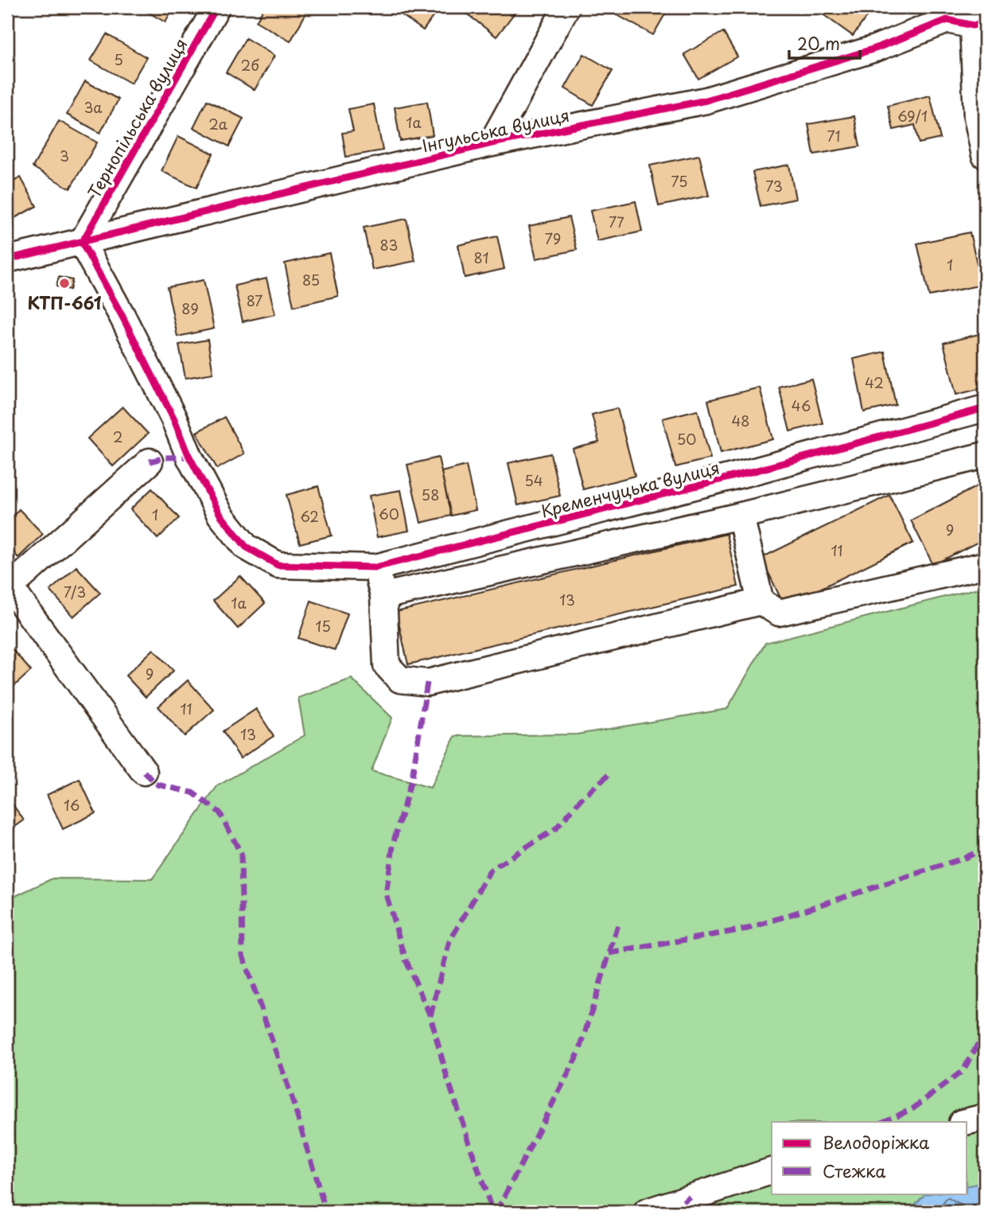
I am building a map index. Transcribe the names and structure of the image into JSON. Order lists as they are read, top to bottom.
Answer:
{
  "streets": {
    "street": ["Тернопільська вулиця", "Інгульська вулиця", "Кременчуцька вулиця"]
  },
  "crossings": [
    ["Тернопільська вулиця", "Інгульська вулиця"],
    ["Тернопільська вулиця", "Кременчуцька вулиця"],
    ["Інгульська вулиця", "Кременчуцька вулиця"]
  ],
  "places": ["КТП-661"],
  "house_numbers": [
    "5",
    "2б",
    "3а",
    "69/1",
    "1а",
    "2а",
    "71",
    "3",
    "75",
    "73",
    "77",
    "79",
    "83",
    "81",
    "1",
    "85",
    "87",
    "89",
    "42",
    "46",
    "48",
    "2",
    "50",
    "54",
    "58",
    "60",
    "1",
    "62",
    "9",
    "11",
    "7/3",
    "13",
    "1а",
    "15",
    "9",
    "11",
    "13",
    "16"
  ],
  "legend": ["Велодоріжка", "Стежка"],
  "scale_bar": "20 m"
}
